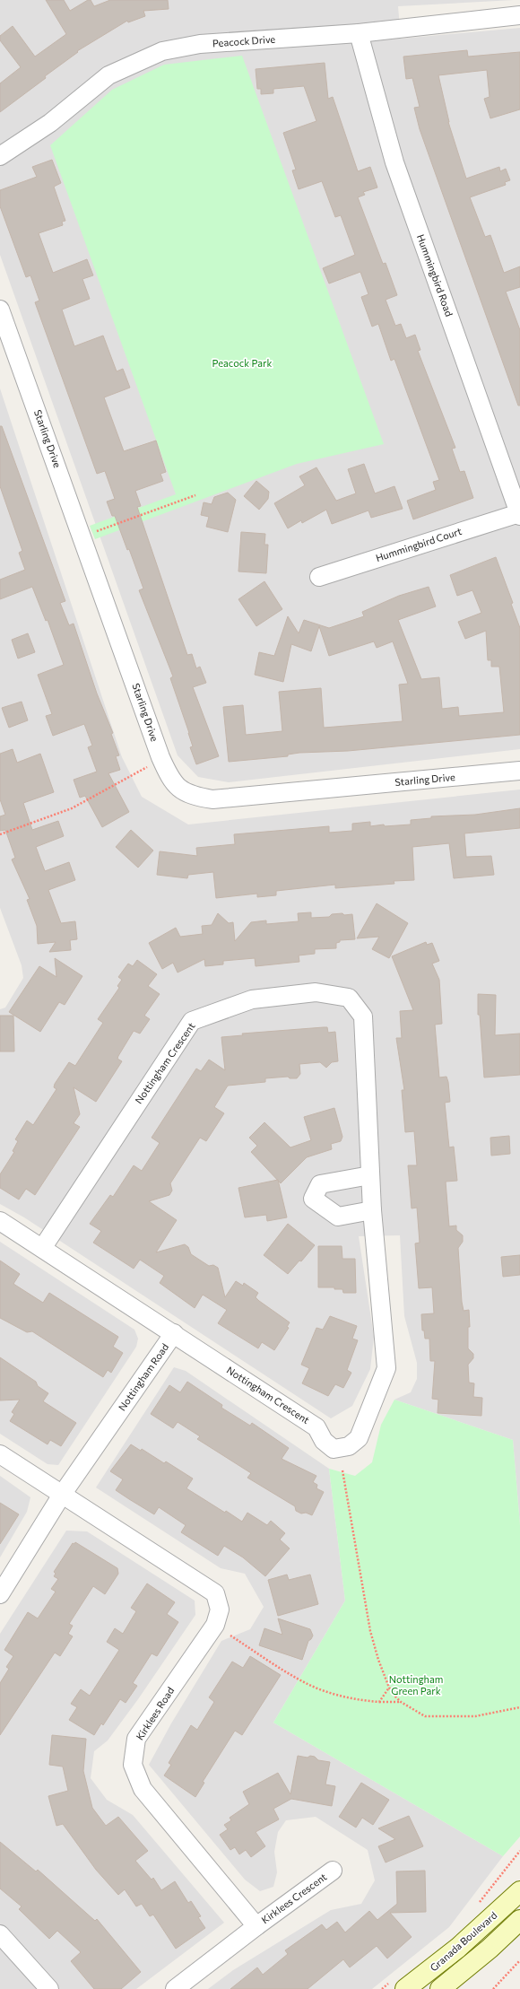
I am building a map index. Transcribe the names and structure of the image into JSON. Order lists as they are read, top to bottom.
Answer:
{
  "streets": {
    "main road": ["Granada Boulevard"],
    "street": [
      "Peacock Drive",
      "Hummingbird Road",
      "Starling Drive",
      "Hummingbird Court",
      "Nottingham Crescent",
      "Nottingham Road",
      "Kirklees Road",
      "Kirklees Crescent"
    ]
  },
  "crossings": [
    ["Peacock Drive", "Hummingbird Road"],
    ["Hummingbird Road", "Hummingbird Court"],
    ["Nottingham Crescent", "Nottingham Road"],
    ["Nottingham Road", "Kirklees Road"],
    ["Kirklees Road", "Kirklees Crescent"]
  ],
  "parks": ["Peacock Park", "Nottingham Green Park"]
}
